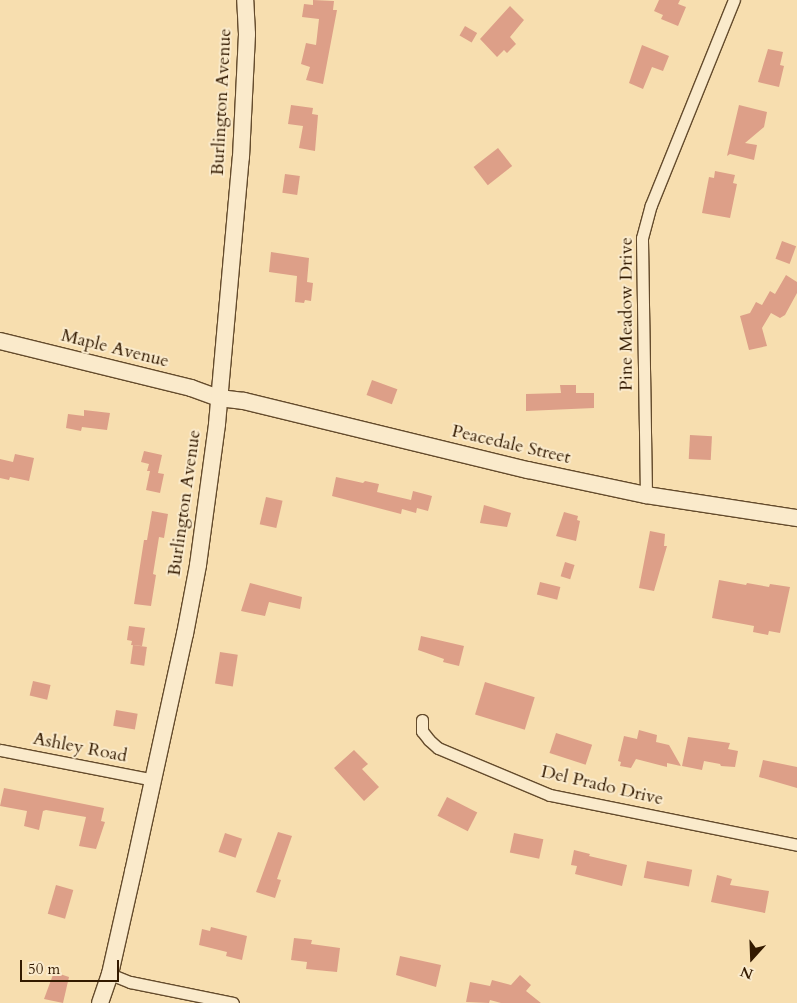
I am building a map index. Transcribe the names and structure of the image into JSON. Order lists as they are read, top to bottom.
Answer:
{
  "streets": {
    "main road": ["Burlington Avenue", "Maple Avenue", "Peacedale Street"],
    "street": ["Pine Meadow Drive", "Ashley Road", "Del Prado Drive"]
  },
  "crossings": [
    ["Burlington Avenue", "Maple Avenue"],
    ["Burlington Avenue", "Peacedale Street"],
    ["Burlington Avenue", "Ashley Road"],
    ["Pine Meadow Drive", "Peacedale Street"],
    ["Maple Avenue", "Peacedale Street"]
  ],
  "scale_bar": "50 m",
  "north": "bottom"
}
